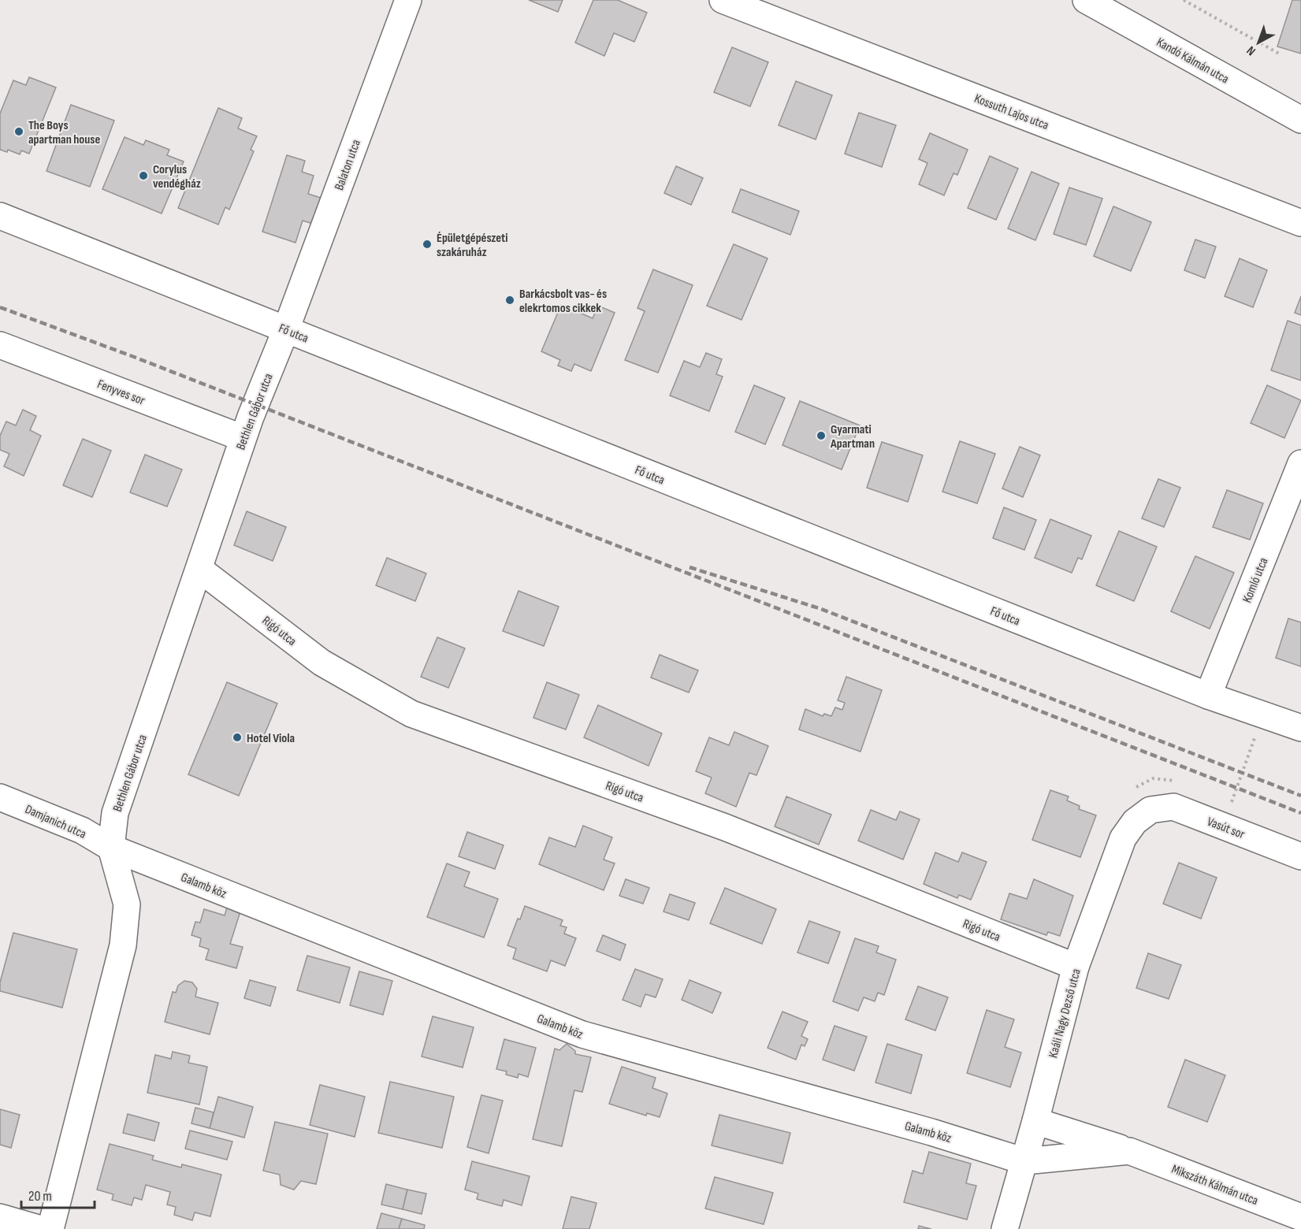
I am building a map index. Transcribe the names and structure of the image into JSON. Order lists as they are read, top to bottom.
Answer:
{
  "streets": {
    "street": [
      "Kandó Kálmán utca",
      "Kossuth Lajos utca",
      "Balaton utca",
      "Fő utca",
      "Fenyves sor",
      "Bethlen Gábor utca",
      "Komló utca",
      "Rigó utca",
      "Damjanich utca",
      "Vasút sor",
      "Galamb köz",
      "Kaáli Nagy Dezső utca",
      "Mikszáth Kálmán utca"
    ]
  },
  "crossings": [
    ["Balaton utca", "Fő utca"],
    ["Balaton utca", "Bethlen Gábor utca"],
    ["Fő utca", "Bethlen Gábor utca"],
    ["Fő utca", "Komló utca"],
    ["Fenyves sor", "Bethlen Gábor utca"],
    ["Bethlen Gábor utca", "Rigó utca"],
    ["Bethlen Gábor utca", "Damjanich utca"],
    ["Bethlen Gábor utca", "Galamb köz"],
    ["Rigó utca", "Kaáli Nagy Dezső utca"],
    ["Damjanich utca", "Galamb köz"],
    ["Vasút sor", "Kaáli Nagy Dezső utca"],
    ["Galamb köz", "Kaáli Nagy Dezső utca"],
    ["Galamb köz", "Mikszáth Kálmán utca"],
    ["Kaáli Nagy Dezső utca", "Mikszáth Kálmán utca"]
  ],
  "places": [
    "The Boys apartman house",
    "Corylus vendégház",
    "Épületgépészeti szakáruház",
    "Barkácsbolt vas- és elekrtomos cikkek",
    "Gyarmati Apartman",
    "Hotel Viola"
  ],
  "scale_bar": "20 m",
  "north": "bottom left"
}
